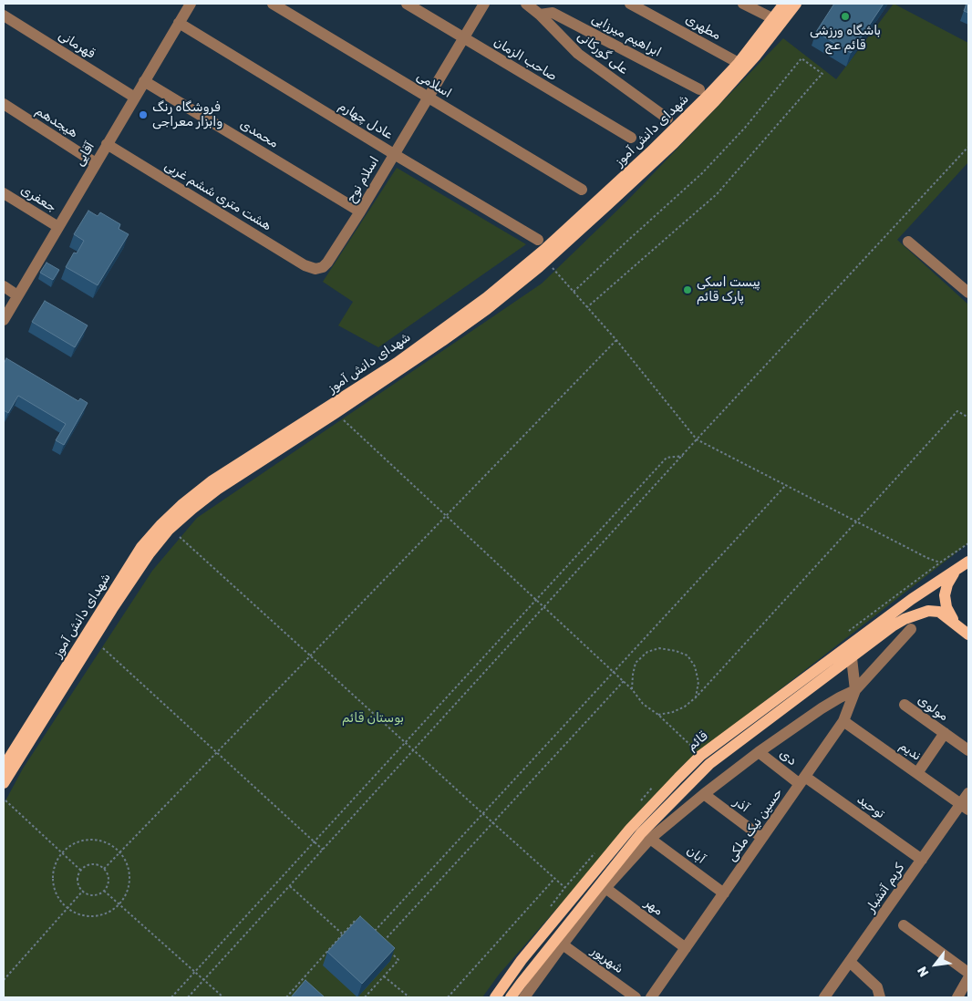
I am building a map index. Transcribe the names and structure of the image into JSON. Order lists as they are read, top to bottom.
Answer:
{
  "streets": {
    "main road": ["شهدای دانش آموز", "قائم"],
    "street": [
      "مطهری",
      "ابراهیم میرزایی",
      "قهرمانی",
      "علی گورکانی",
      "صاحب الزمان",
      "اسلامی",
      "عادل چهارم",
      "هیجدهم",
      "محمدی",
      "آقایی",
      "اسلام نوح",
      "هشت متری ششم غربی",
      "جعفری",
      "مولوی",
      "ندیم",
      "دی",
      "آذر",
      "توحید",
      "حسین نیک ملکی",
      "آبان",
      "کریم آتشبار",
      "مهر",
      "شهریور"
    ]
  },
  "crossings": [
    ["مطهری", "شهدای دانش آموز"],
    ["ابراهیم میرزایی", "علی گورکانی"],
    ["قهرمانی", "آقایی"],
    ["صاحب الزمان", "اسلام نوح"],
    ["اسلامی", "اسلام نوح"],
    ["عادل چهارم", "آقایی"],
    ["عادل چهارم", "اسلام نوح"],
    ["هیجدهم", "آقایی"],
    ["محمدی", "آقایی"],
    ["محمدی", "اسلام نوح"],
    ["آقایی", "هشت متری ششم غربی"],
    ["آقایی", "جعفری"],
    ["اسلام نوح", "هشت متری ششم غربی"],
    ["قائم", "حسین نیک ملکی"],
    ["ندیم", "حسین نیک ملکی"],
    ["ندیم", "کریم آتشبار"],
    ["دی", "توحید"],
    ["دی", "حسین نیک ملکی"],
    ["آذر", "حسین نیک ملکی"],
    ["توحید", "حسین نیک ملکی"],
    ["توحید", "کریم آتشبار"],
    ["حسین نیک ملکی", "آبان"],
    ["حسین نیک ملکی", "مهر"]
  ],
  "parks": ["بوستان قائم"],
  "places": ["باشگاه ورزشی قائم عج", "فروشگاه رنگ وابزار معراجی", "پیست اسکی پارک قائم"],
  "north": "bottom left"
}
